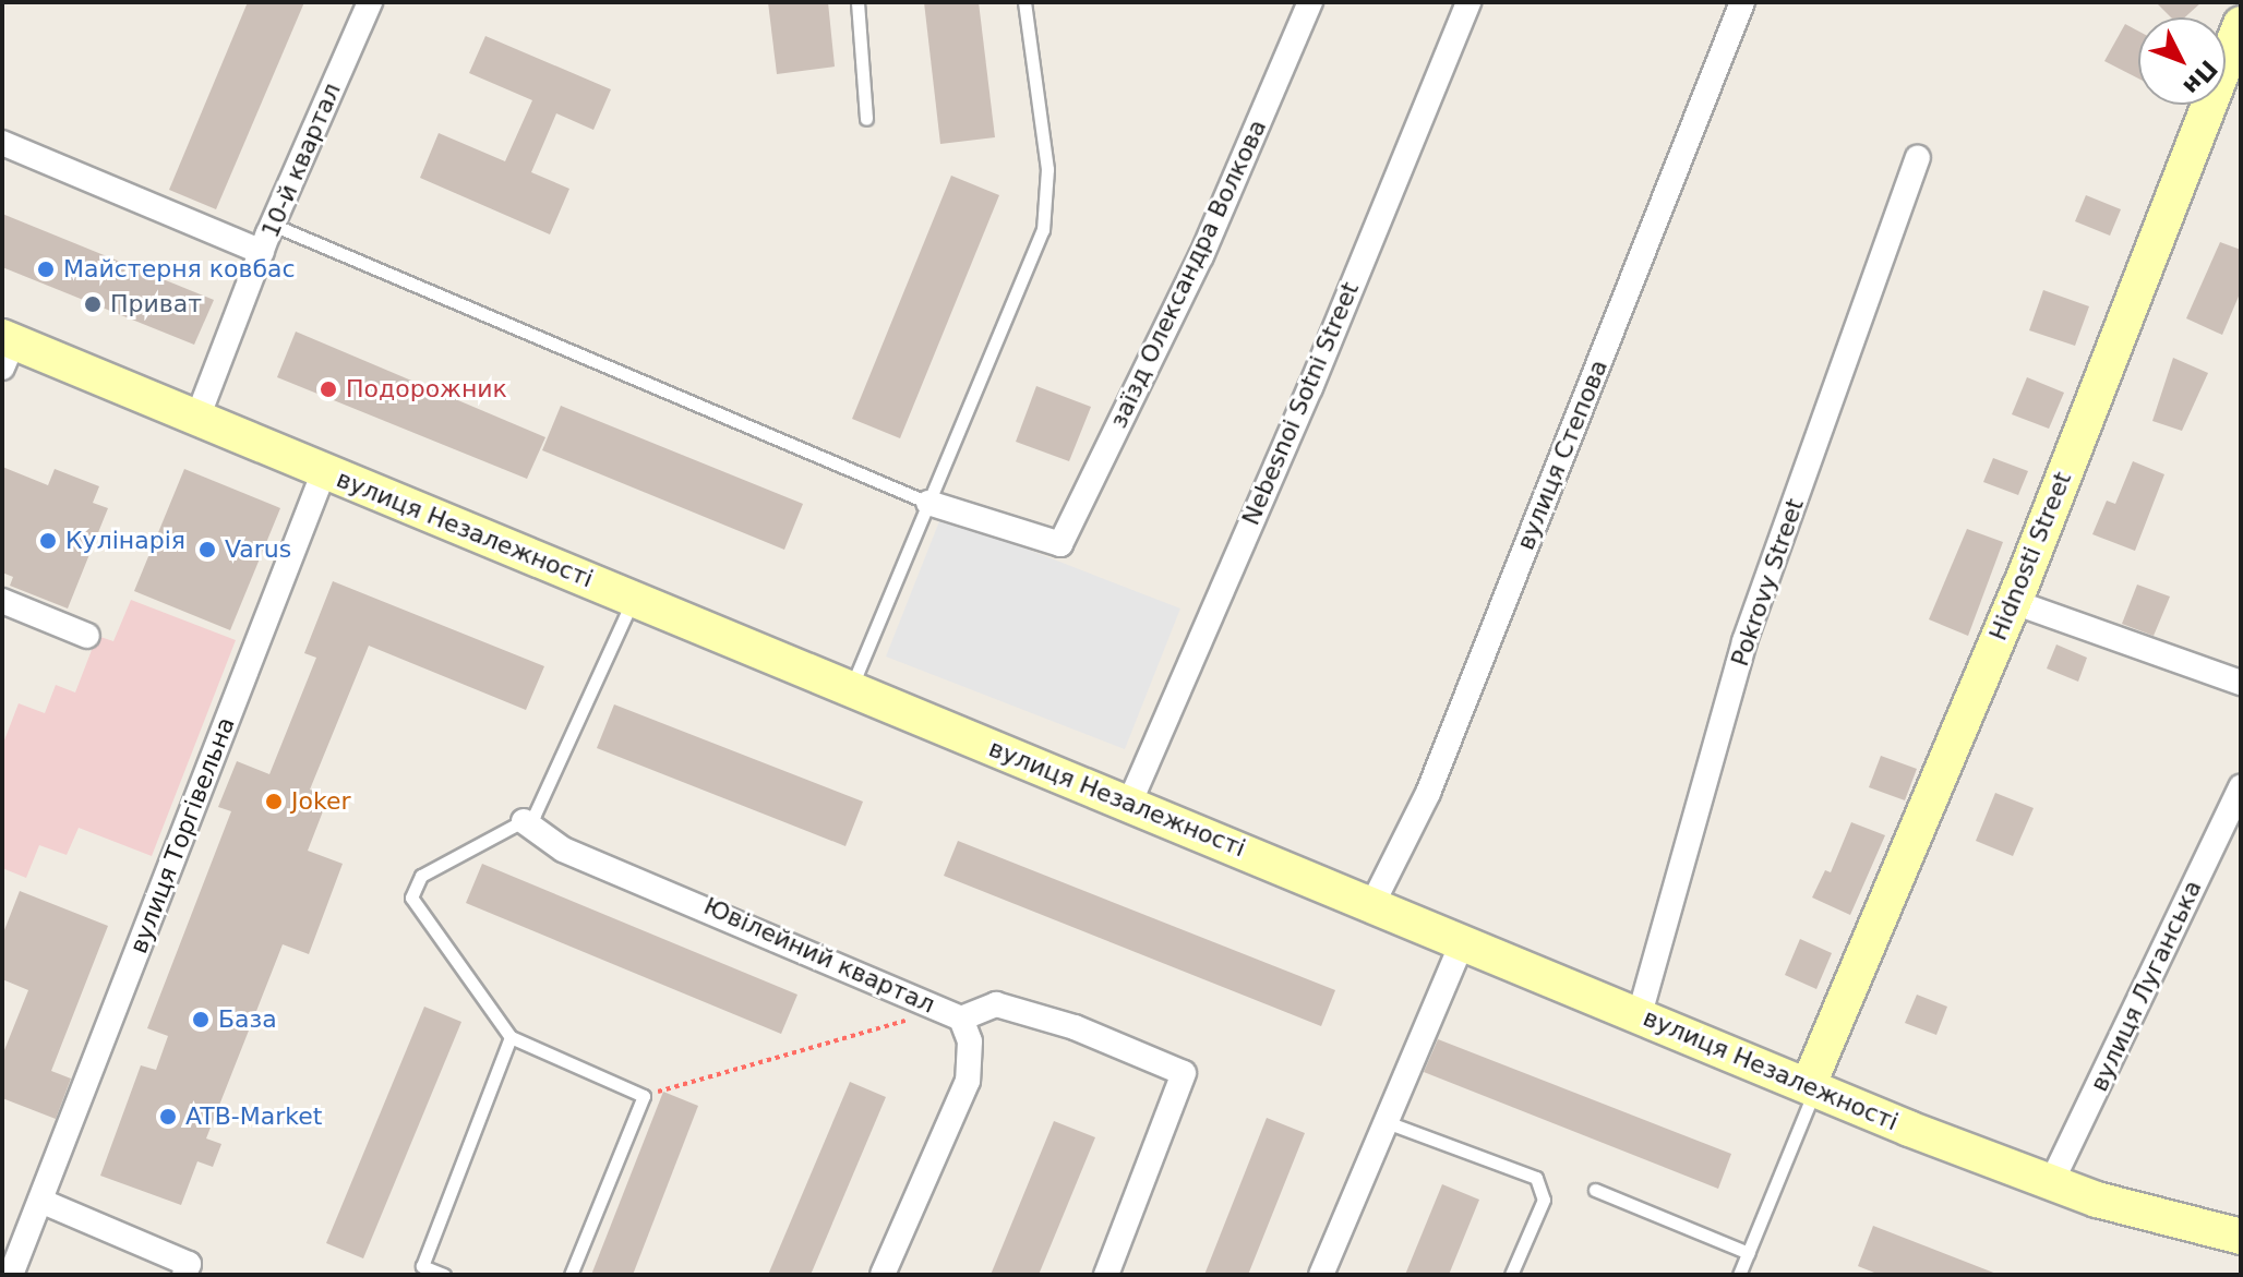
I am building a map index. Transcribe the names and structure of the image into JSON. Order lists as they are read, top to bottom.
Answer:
{
  "streets": {
    "main road": ["вулиця Незалежності", "Hidnosti Street"],
    "street": [
      "10-й квартал",
      "заїзд Олександра Волкова",
      "Nebesnoi Sotni Street",
      "вулиця Степова",
      "Pokrovy Street",
      "вулиця Торгівельна",
      "Ювілейний квартал",
      "вулиця Луганська"
    ]
  },
  "crossings": [
    ["10-й квартал", "вулиця Незалежності"],
    ["Nebesnoi Sotni Street", "вулиця Незалежності"],
    ["вулиця Степова", "вулиця Незалежності"],
    ["вулиця Незалежності", "Hidnosti Street"],
    ["вулиця Незалежності", "Pokrovy Street"],
    ["вулиця Незалежності", "вулиця Торгівельна"],
    ["вулиця Незалежності", "вулиця Луганська"]
  ],
  "places": [
    "Майстерня ковбас",
    "Приват",
    "Подорожник",
    "Кулінарія",
    "Varus",
    "Joker",
    "База",
    "ATB-Market"
  ],
  "north": "bottom right"
}
